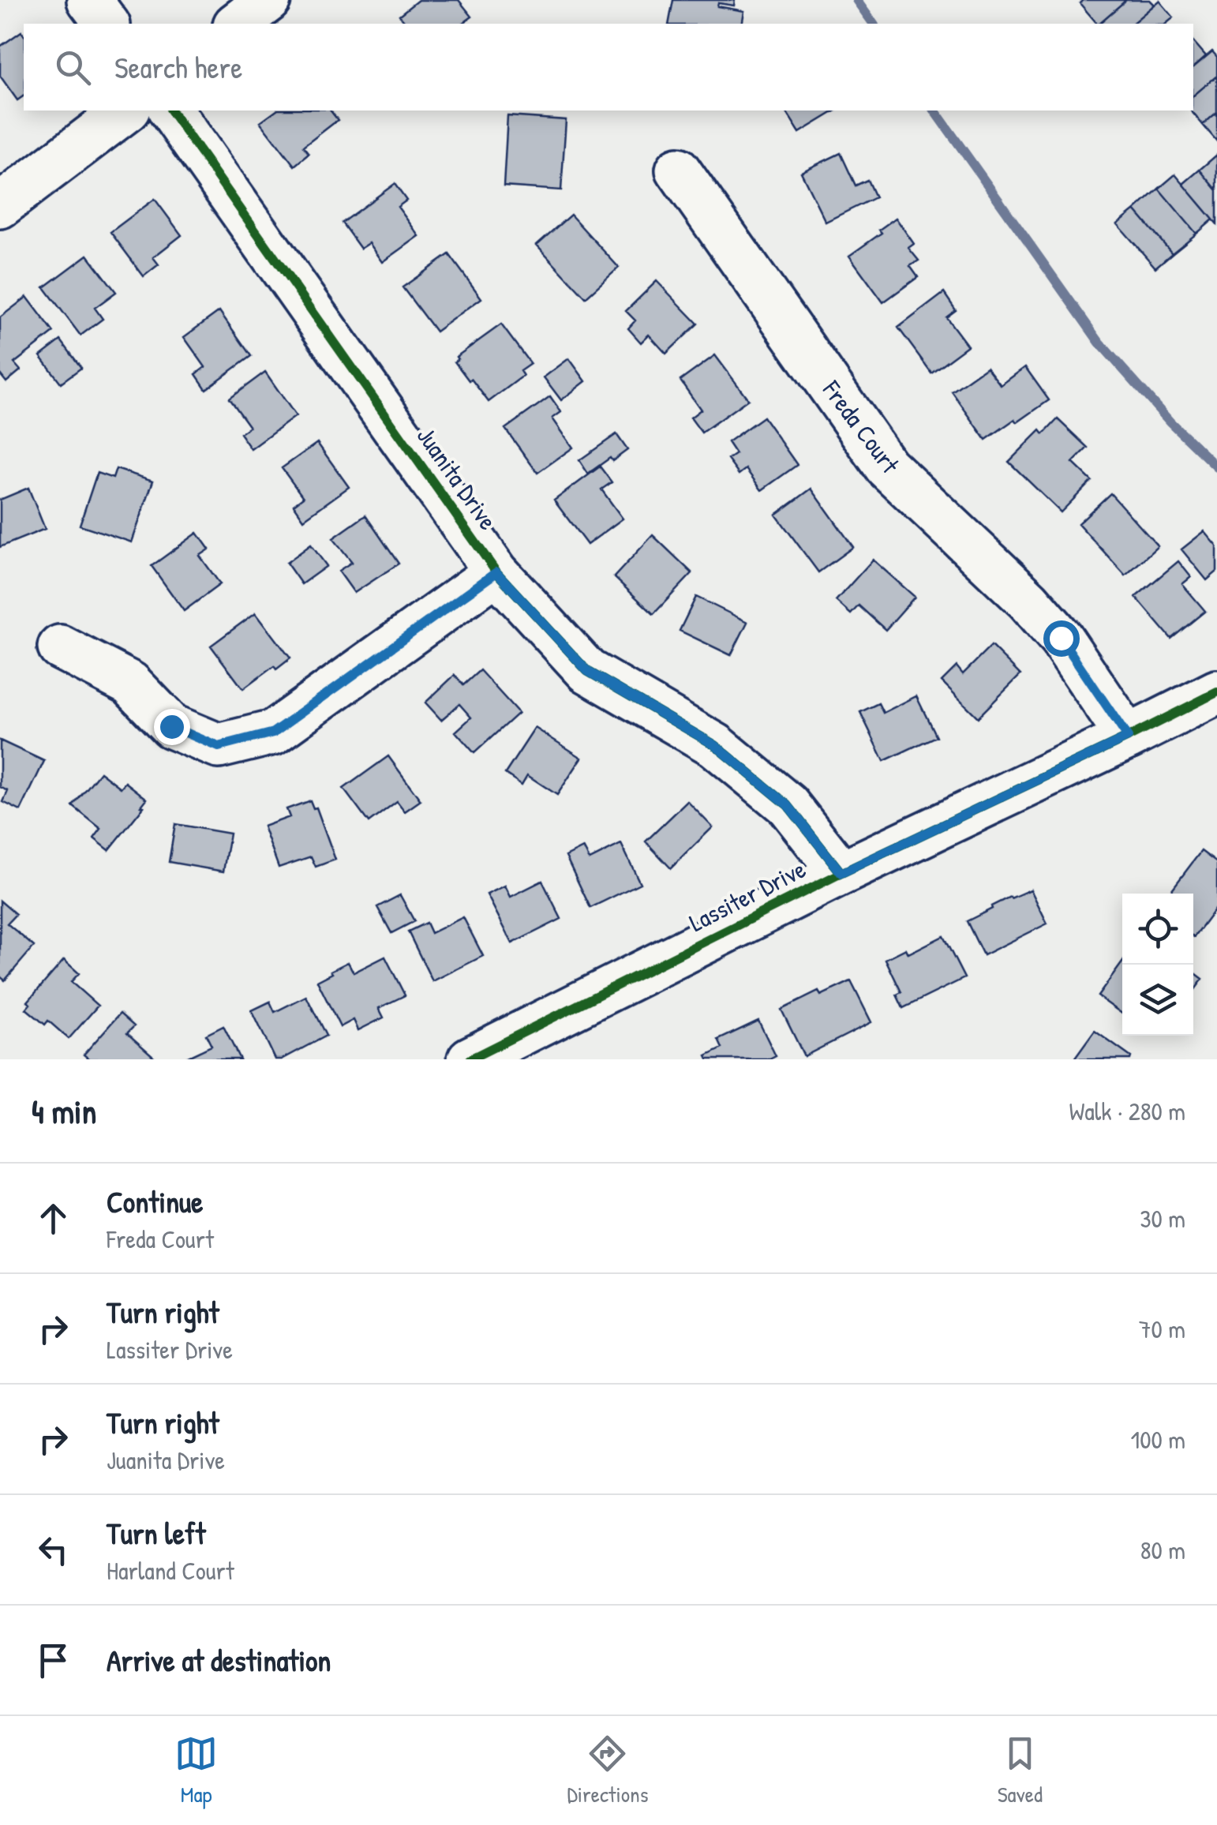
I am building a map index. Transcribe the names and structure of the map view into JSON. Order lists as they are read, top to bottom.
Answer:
{
  "streets": {
    "street": ["Freda Court", "Juanita Drive", "Lassiter Drive"]
  },
  "crossings": [
    ["Freda Court", "Lassiter Drive"],
    ["Juanita Drive", "Lassiter Drive"]
  ],
  "page": {
    "search": "Search here",
    "heading": ["4 min", "Walk · 280 m"],
    "list": [
      ["Continue", "Freda Court", "30 m"],
      ["Turn right", "Lassiter Drive", "70 m"],
      ["Turn right", "Juanita Drive", "100 m"],
      ["Turn left", "Harland Court", "80 m"],
      "Arrive at destination"
    ],
    "nav": ["Map", "Directions", "Saved"]
  }
}
